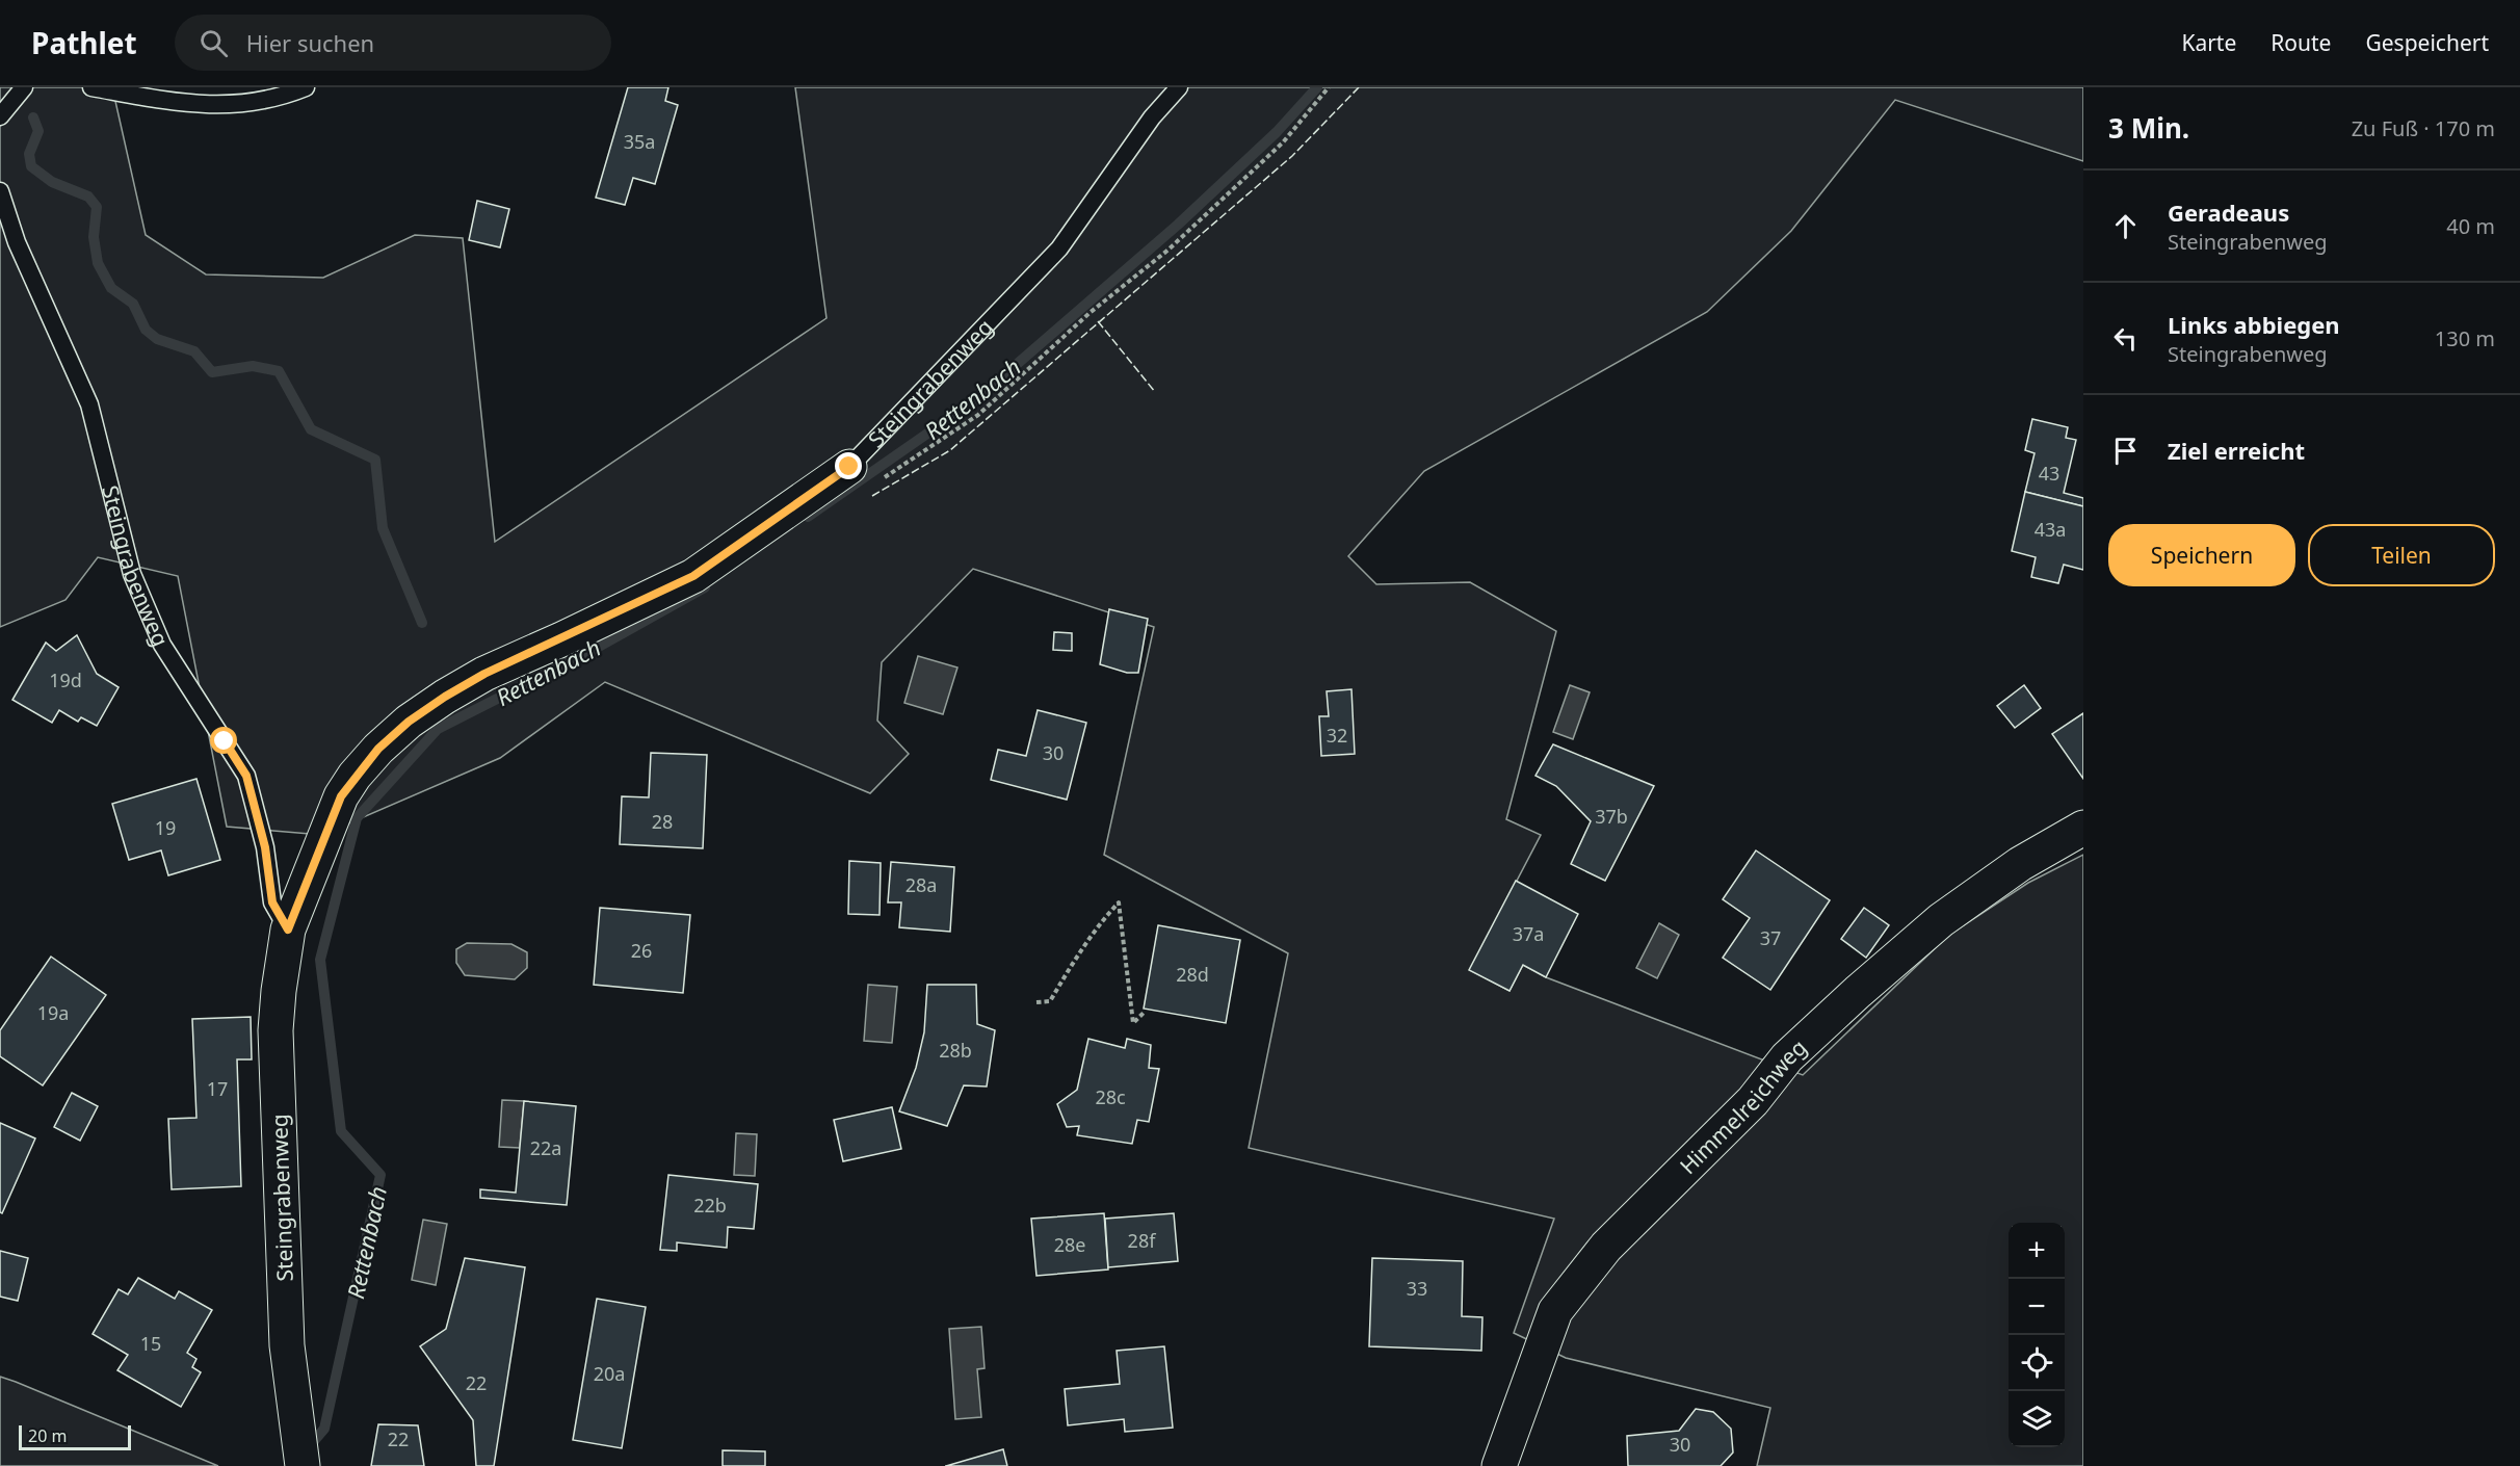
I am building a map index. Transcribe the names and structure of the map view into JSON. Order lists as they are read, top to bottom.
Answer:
{
  "streets": {
    "street": ["Steingrabenweg", "Himmelreichweg"]
  },
  "water": ["Rettenbach"],
  "house_numbers": [
    "35a",
    "43",
    "43a",
    "19d",
    "32",
    "30",
    "37b",
    "28",
    "19",
    "28a",
    "37a",
    "37",
    "26",
    "28d",
    "19a",
    "28b",
    "17",
    "28c",
    "22a",
    "22b",
    "28f",
    "28e",
    "33",
    "15",
    "20a",
    "22",
    "22",
    "30"
  ],
  "scale_bar": "20 m",
  "page": {
    "header": "Pathlet",
    "search": "Hier suchen",
    "nav": ["Karte", "Route", "Gespeichert"],
    "heading": ["3 Min.", "Zu Fuß · 170 m"],
    "list": [
      ["Geradeaus", "Steingrabenweg", "40 m"],
      ["Links abbiegen", "Steingrabenweg", "130 m"],
      "Ziel erreicht"
    ],
    "buttons": ["Speichern", "Teilen"],
    "map_buttons": ["+", "−"],
    "scale": "20 m"
  }
}
